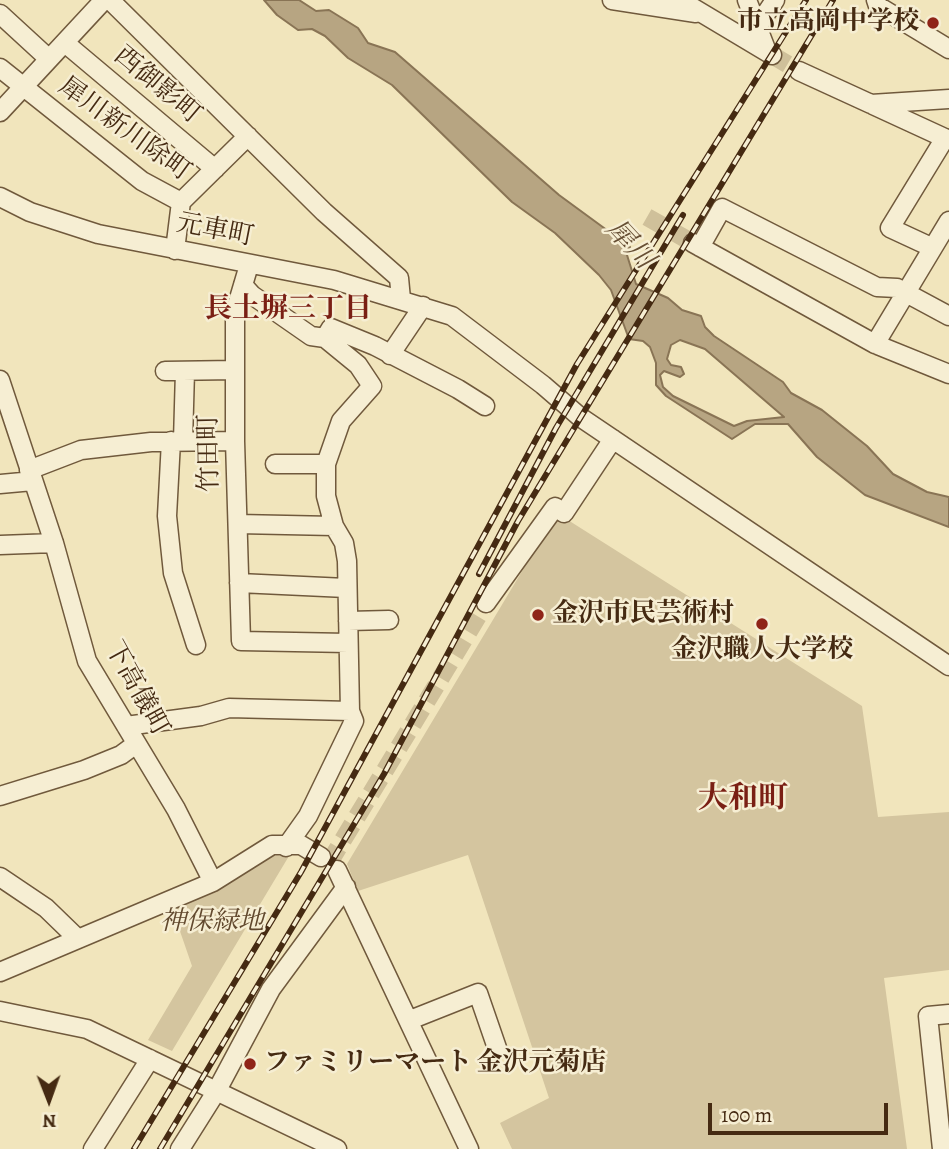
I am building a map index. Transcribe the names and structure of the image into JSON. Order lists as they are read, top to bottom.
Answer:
{
  "streets": {
    "street": [
      "西御影町",
      "犀川新川除町",
      "元車町",
      "竹田町",
      "下高儀町"
    ]
  },
  "crossings": [
    ["犀川新川除町", "元車町"],
    ["元車町", "竹田町"]
  ],
  "districts": ["長土塀三丁目", "大和町"],
  "water": ["犀川"],
  "parks": ["神保緑地"],
  "places": [
    "市立高岡中学校",
    "金沢市民芸術村",
    "金沢職人大学校",
    "ファミリーマート 金沢元菊店"
  ],
  "scale_bar": "100 m",
  "north": "bottom"
}
